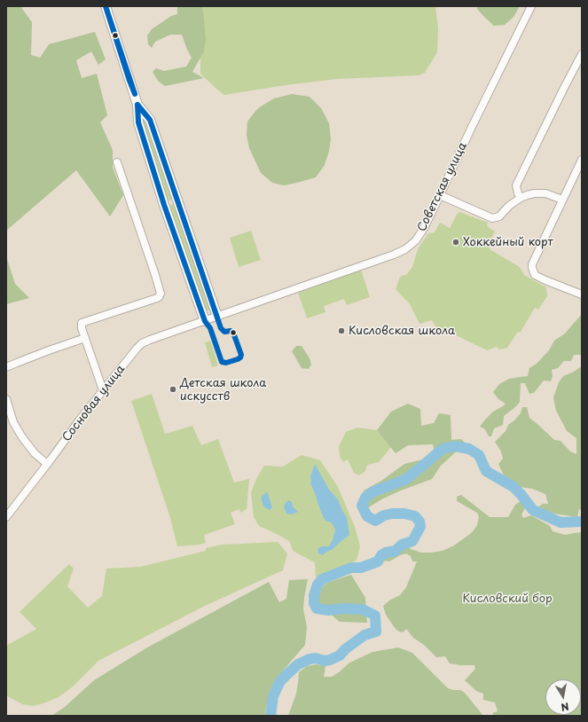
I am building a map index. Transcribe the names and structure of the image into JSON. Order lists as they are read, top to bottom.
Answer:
{
  "streets": {
    "street": ["Советская улица", "Сосновая улица"]
  },
  "crossings": [
    ["Советская улица", "Сосновая улица"]
  ],
  "parks": ["Кисловский бор"],
  "places": ["Хоккейный корт", "Кисловская школа", "Детская школа искусств"],
  "north": "bottom"
}
